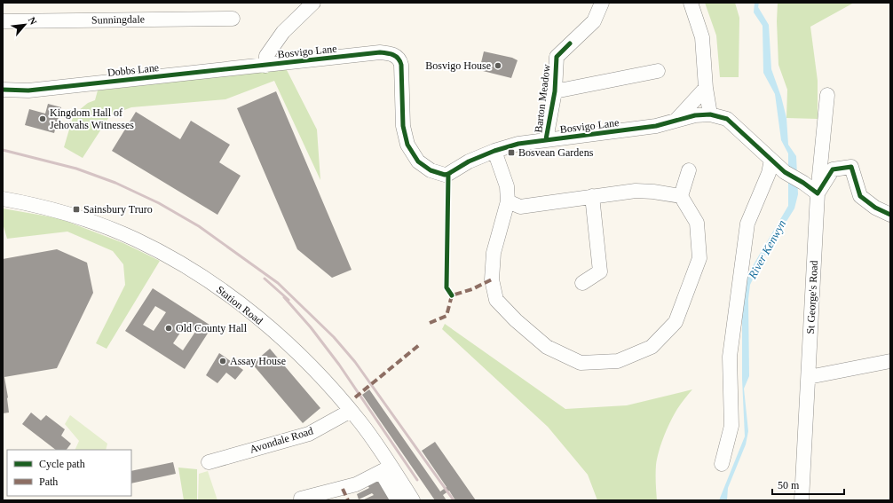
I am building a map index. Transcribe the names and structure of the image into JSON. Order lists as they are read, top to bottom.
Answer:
{
  "streets": {
    "street": [
      "Sunningdale",
      "Bosvigo Lane",
      "Dobbs Lane",
      "Barton Meadow",
      "St George's Road",
      "Station Road",
      "Avondale Road"
    ]
  },
  "crossings": [
    ["Bosvigo Lane", "Dobbs Lane"],
    ["Bosvigo Lane", "Barton Meadow"],
    ["Bosvigo Lane", "St George's Road"],
    ["Station Road", "Avondale Road"]
  ],
  "water": ["River Kenwyn"],
  "places": {
    "other": [
      "Bosvigo House",
      "Kingdom Hall of Jehovahs Witnesses",
      "Old County Hall",
      "Assay House"
    ],
    "transit": ["Bosvean Gardens", "Sainsbury Truro"]
  },
  "legend": ["Cycle path", "Path"],
  "scale_bar": "50 m",
  "north": "top right"
}
